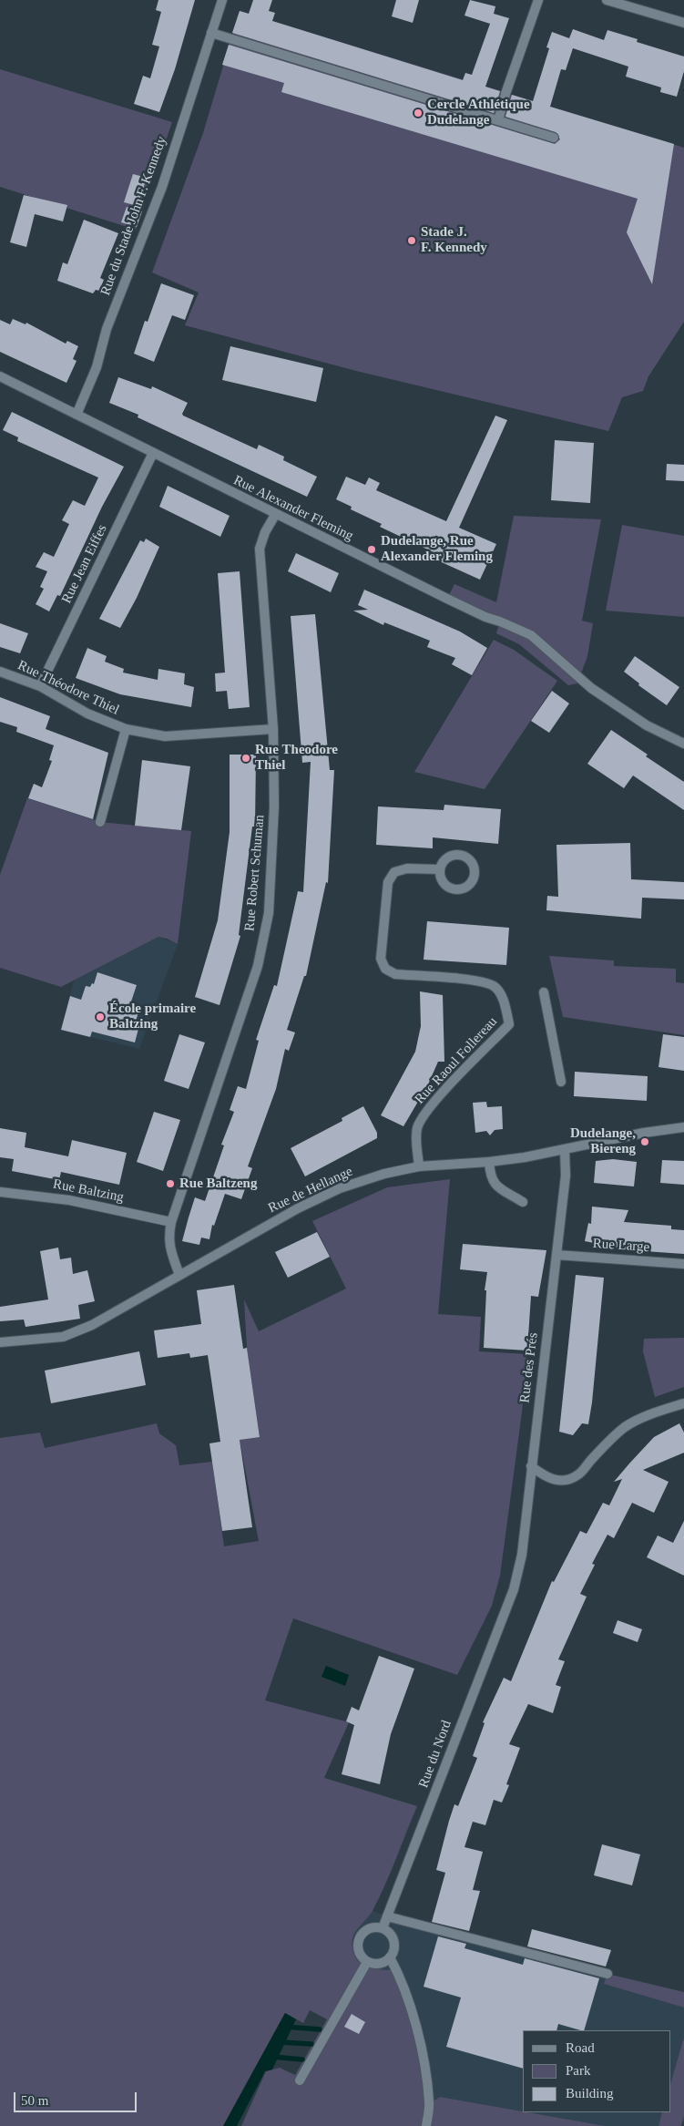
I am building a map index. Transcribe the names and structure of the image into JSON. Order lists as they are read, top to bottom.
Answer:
{
  "streets": {
    "street": [
      "Rue du Stade John F. Kennedy",
      "Rue Alexander Fleming",
      "Rue Jean Eiffes",
      "Rue Théodore Thiel",
      "Rue Robert Schuman",
      "Rue Raoul Follereau",
      "Rue de Hellange",
      "Rue Baltzing",
      "Rue Large",
      "Rue des Prés",
      "Rue du Nord"
    ]
  },
  "crossings": [
    ["Rue du Stade John F. Kennedy", "Rue Alexander Fleming"],
    ["Rue Alexander Fleming", "Rue Jean Eiffes"],
    ["Rue Alexander Fleming", "Rue Robert Schuman"],
    ["Rue Jean Eiffes", "Rue Théodore Thiel"],
    ["Rue Théodore Thiel", "Rue Robert Schuman"],
    ["Rue Robert Schuman", "Rue de Hellange"],
    ["Rue Robert Schuman", "Rue Baltzing"],
    ["Rue Raoul Follereau", "Rue de Hellange"],
    ["Rue de Hellange", "Rue des Prés"],
    ["Rue Large", "Rue des Prés"],
    ["Rue des Prés", "Rue du Nord"]
  ],
  "places": [
    "Cercle Athlétique Dudelange",
    "Stade J. F. Kennedy",
    "Dudelange, Rue Alexander Fleming",
    "Rue Theodore Thiel",
    "École primaire Baltzing",
    "Dudelange, Biereng",
    "Rue Baltzeng"
  ],
  "legend": ["Road", "Park", "Building"],
  "scale_bar": "50 m"
}
